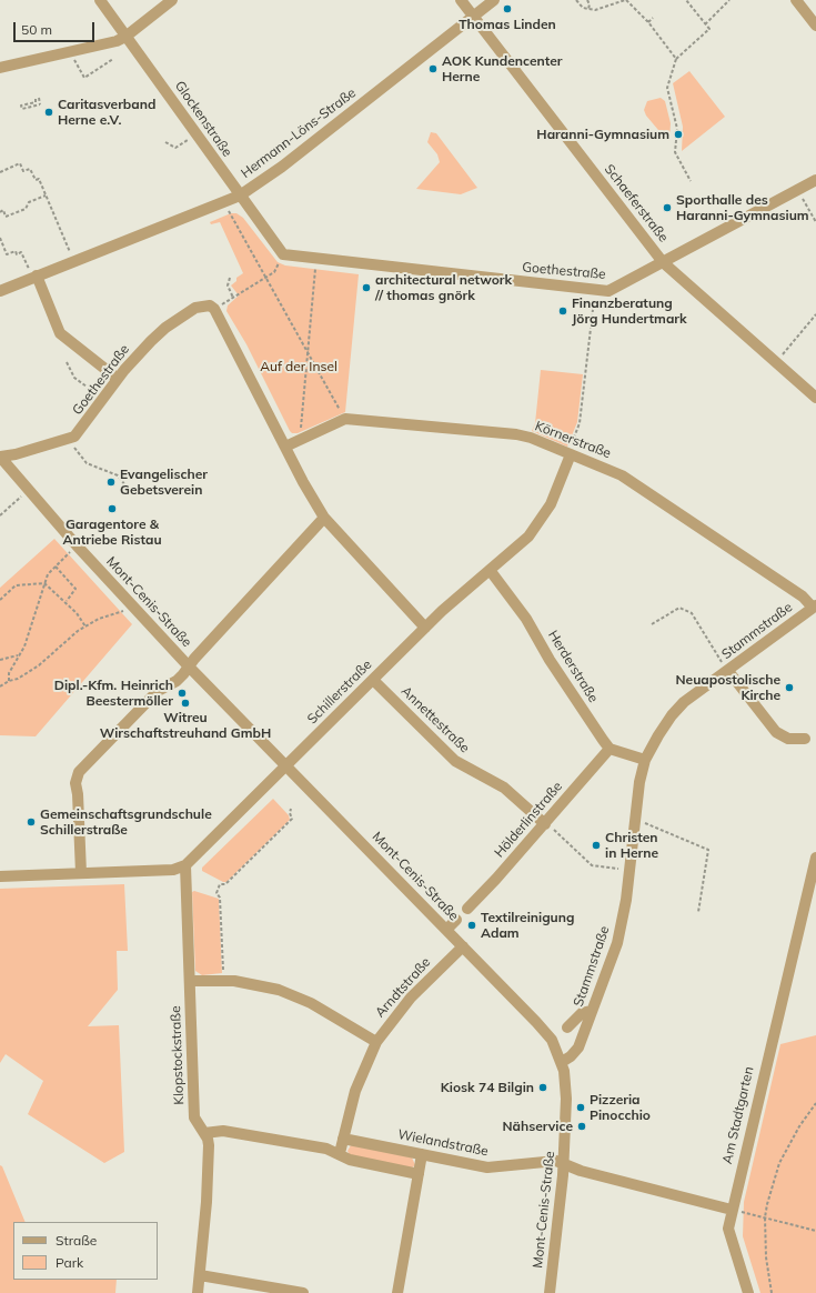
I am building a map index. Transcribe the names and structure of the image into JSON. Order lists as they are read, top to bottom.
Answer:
{
  "streets": {
    "street": [
      "Glockenstraße",
      "Hermann-Löns-Straße",
      "Schaeferstraße",
      "Goethestraße",
      "Körnerstraße",
      "Mont-Cenis-Straße",
      "Stammstraße",
      "Herderstraße",
      "Schillerstraße",
      "Annettestraße",
      "Hölderlinstraße",
      "Arndtstraße",
      "Klopstockstraße",
      "Am Stadtgarten",
      "Wielandstraße"
    ]
  },
  "crossings": [
    ["Glockenstraße", "Hermann-Löns-Straße"],
    ["Glockenstraße", "Goethestraße"],
    ["Hermann-Löns-Straße", "Schaeferstraße"],
    ["Schaeferstraße", "Goethestraße"],
    ["Goethestraße", "Mont-Cenis-Straße"],
    ["Körnerstraße", "Stammstraße"],
    ["Körnerstraße", "Schillerstraße"],
    ["Mont-Cenis-Straße", "Stammstraße"],
    ["Mont-Cenis-Straße", "Schillerstraße"],
    ["Mont-Cenis-Straße", "Arndtstraße"],
    ["Mont-Cenis-Straße", "Wielandstraße"],
    ["Herderstraße", "Schillerstraße"],
    ["Herderstraße", "Hölderlinstraße"],
    ["Schillerstraße", "Annettestraße"],
    ["Schillerstraße", "Klopstockstraße"],
    ["Annettestraße", "Hölderlinstraße"],
    ["Arndtstraße", "Wielandstraße"]
  ],
  "parks": ["Auf der Insel"],
  "places": [
    "Thomas Linden",
    "AOK Kundencenter Herne",
    "Caritasverband Herne e.V.",
    "Haranni-Gymnasium",
    "Sporthalle des Haranni-Gymnasium",
    "architectural network // thomas gnörk",
    "Finanzberatung Jörg Hundertmark",
    "Evangelischer Gebetsverein",
    "Garagentore & Antriebe Ristau",
    "Neuapostolische Kirche",
    "Dipl.-Kfm. Heinrich Beestermöller",
    "Witreu Wirschaftstreuhand GmbH",
    "Gemeinschaftsgrundschule Schillerstraße",
    "Christen in Herne",
    "Textilreinigung Adam",
    "Kiosk 74 Bilgin",
    "Pizzeria Pinocchio",
    "Nähservice"
  ],
  "legend": ["Straße", "Park"],
  "scale_bar": "50 m"
}
